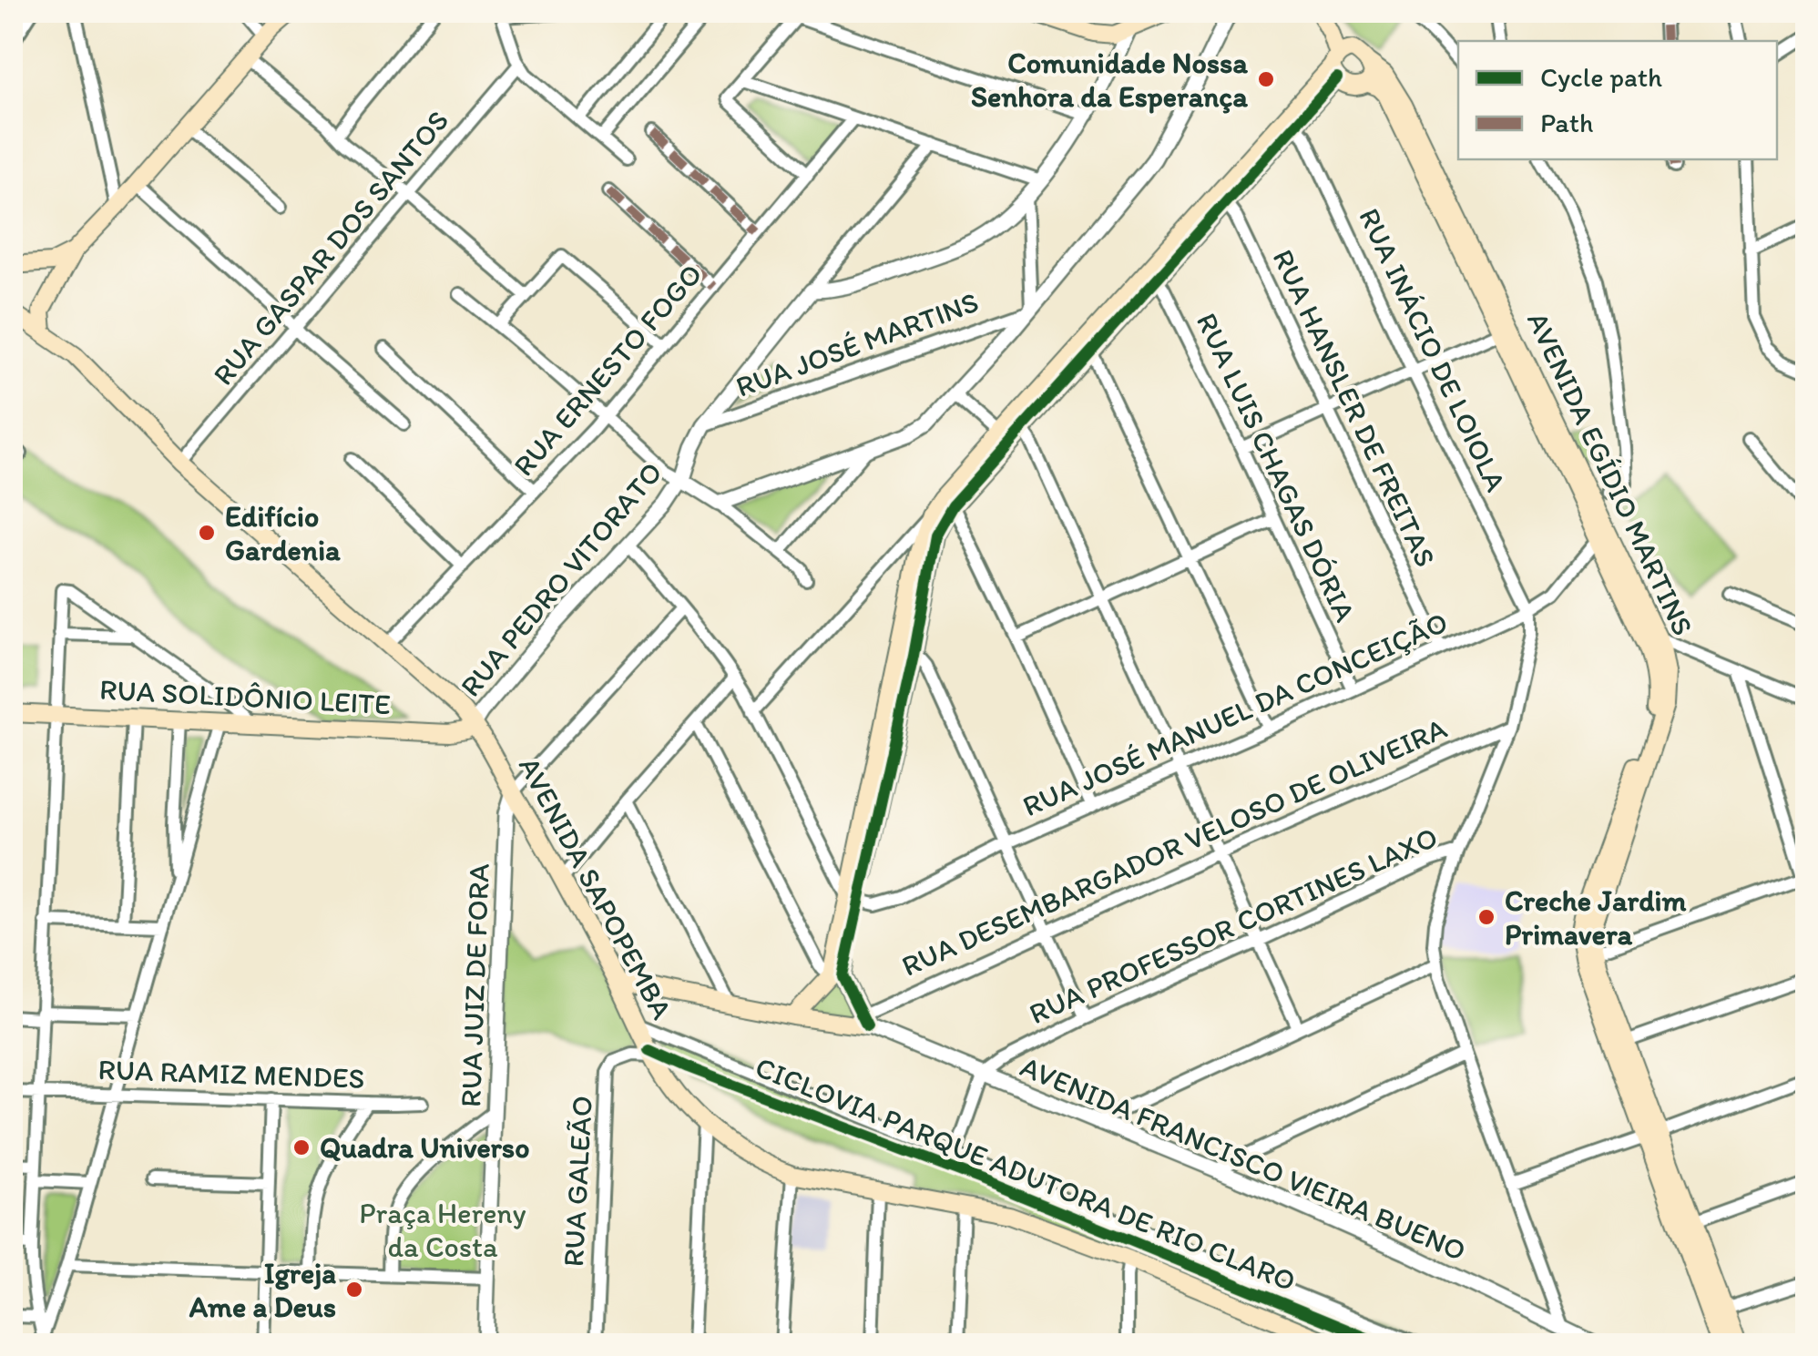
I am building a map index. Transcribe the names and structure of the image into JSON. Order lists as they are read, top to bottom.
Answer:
{
  "streets": {
    "main road": ["AVENIDA EGÍDIO MARTINS", "RUA SOLIDÔNIO LEITE", "AVENIDA SAPOPEMBA"],
    "street": [
      "RUA GASPAR DOS SANTOS",
      "RUA JOSÉ MARTINS",
      "RUA INÁCIO DE LOIOLA",
      "RUA ERNESTO FOGO",
      "RUA HANSLER DE FREITAS",
      "RUA LUIS CHAGAS DÓRIA",
      "RUA PEDRO VITORATO",
      "RUA JOSÉ MANUEL DA CONCEIÇÃO",
      "RUA DESEMBARGADOR VELOSO DE OLIVEIRA",
      "RUA PROFESSOR CORTINES LAXO",
      "RUA JUIZ DE FORA",
      "RUA RAMIZ MENDES",
      "AVENIDA FRANCISCO VIEIRA BUENO",
      "RUA GALEÃO"
    ],
    "cycle path": ["CICLOVIA PARQUE ADUTORA DE RIO CLARO"]
  },
  "crossings": [
    ["RUA GASPAR DOS SANTOS", "AVENIDA SAPOPEMBA"],
    ["RUA JOSÉ MARTINS", "RUA PEDRO VITORATO"],
    ["RUA INÁCIO DE LOIOLA", "RUA JOSÉ MANUEL DA CONCEIÇÃO"],
    ["RUA ERNESTO FOGO", "AVENIDA SAPOPEMBA"],
    ["RUA HANSLER DE FREITAS", "RUA JOSÉ MANUEL DA CONCEIÇÃO"],
    ["RUA LUIS CHAGAS DÓRIA", "RUA JOSÉ MANUEL DA CONCEIÇÃO"],
    ["AVENIDA EGÍDIO MARTINS", "RUA JOSÉ MANUEL DA CONCEIÇÃO"],
    ["RUA PEDRO VITORATO", "RUA SOLIDÔNIO LEITE"],
    ["RUA PEDRO VITORATO", "AVENIDA SAPOPEMBA"],
    ["RUA SOLIDÔNIO LEITE", "AVENIDA SAPOPEMBA"],
    ["RUA DESEMBARGADOR VELOSO DE OLIVEIRA", "AVENIDA FRANCISCO VIEIRA BUENO"],
    ["AVENIDA SAPOPEMBA", "RUA JUIZ DE FORA"],
    ["AVENIDA SAPOPEMBA", "RUA GALEÃO"],
    ["RUA PROFESSOR CORTINES LAXO", "AVENIDA FRANCISCO VIEIRA BUENO"]
  ],
  "parks": ["Praça Hereny da Costa"],
  "places": [
    "Comunidade Nossa Senhora da Esperança",
    "Edifício Gardenia",
    "Creche Jardim Primavera",
    "Quadra Universo",
    "Igreja Ame a Deus"
  ],
  "legend": ["Cycle path", "Path"]
}
